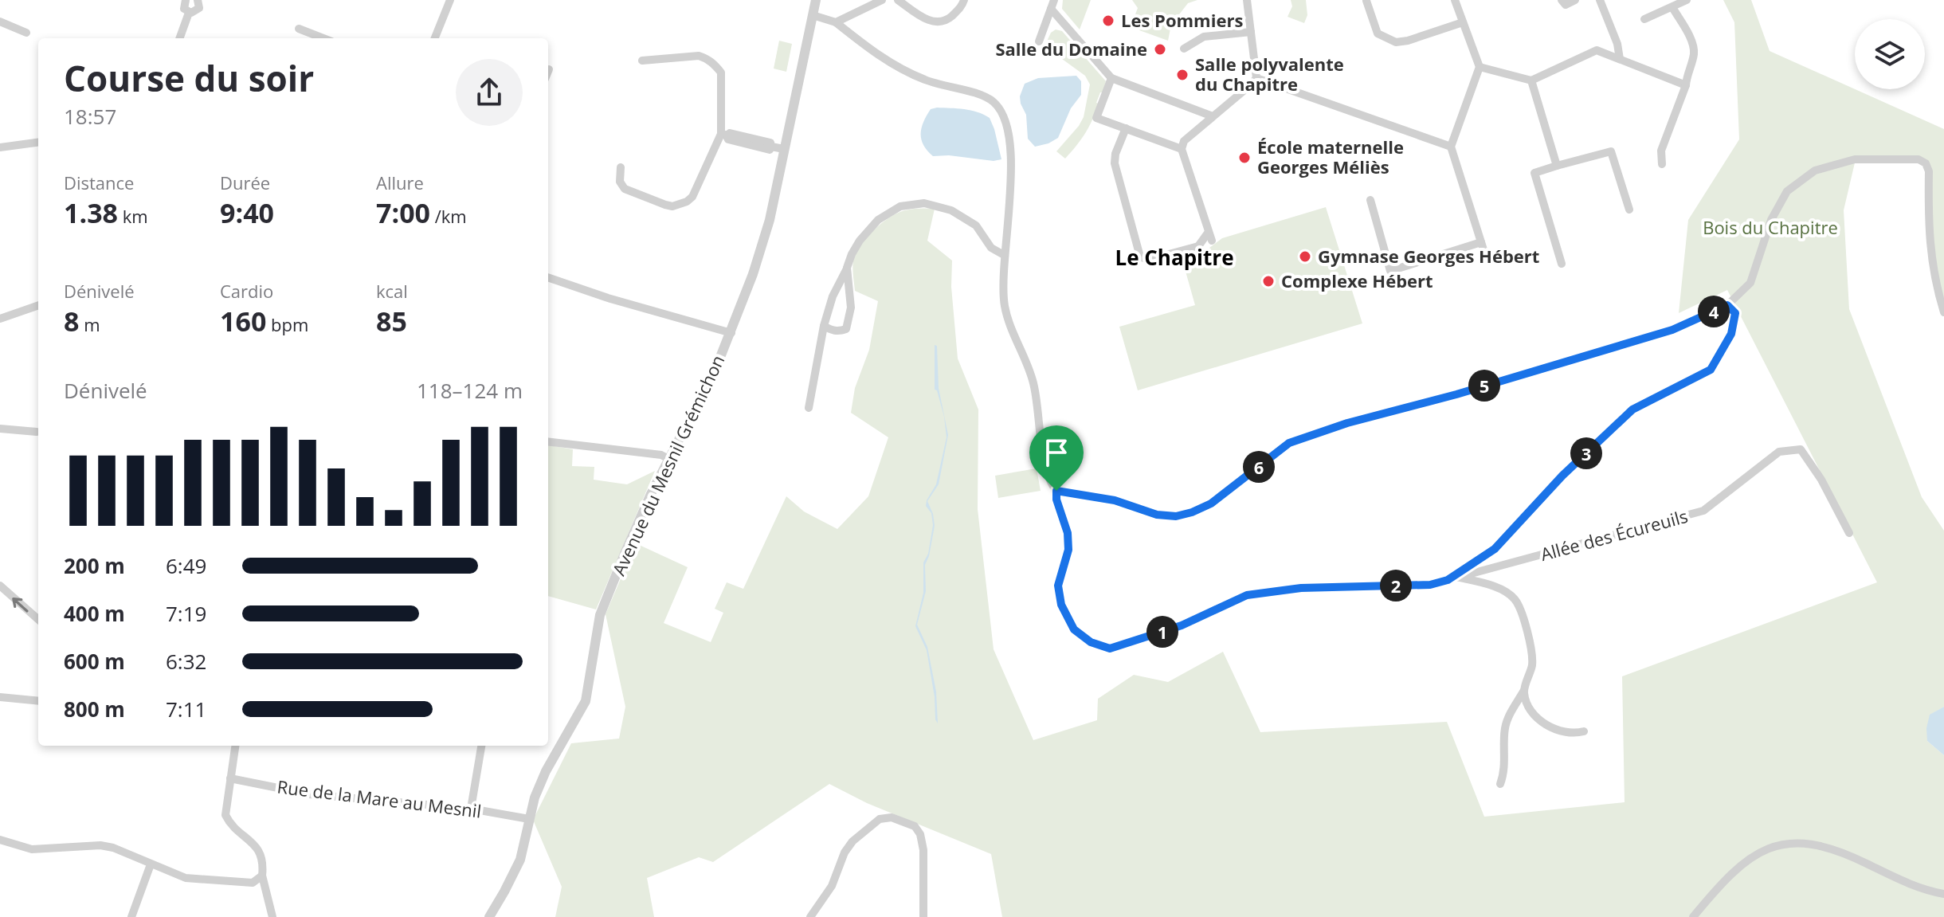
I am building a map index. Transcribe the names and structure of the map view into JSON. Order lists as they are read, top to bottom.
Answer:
{
  "streets": {
    "street": ["Avenue du Mesnil Grémichon", "Allée des Écureuils", "Rue de la Mare au Mesnil"]
  },
  "crossings": [
    ["Avenue du Mesnil Grémichon", "Rue de la Mare au Mesnil"]
  ],
  "districts": ["Le Chapitre"],
  "parks": ["Bois du Chapitre"],
  "places": [
    "Les Pommiers",
    "Salle du Domaine",
    "Salle polyvalente du Chapitre",
    "École maternelle Georges Méliès",
    "Gymnase Georges Hébert",
    "Complexe Hébert"
  ],
  "page": {
    "heading": ["Course du soir", "18:57"],
    "stats": [
      ["Distance", "1.38 km"],
      ["Durée", "9:40"],
      ["Allure", "7:00 /km"],
      ["Dénivelé", "8 m"],
      ["Cardio", "160 bpm"],
      ["kcal", "85"]
    ],
    "pins": [
      "4",
      "5",
      "3",
      "6",
      "2",
      "1"
    ],
    "chart": ["Dénivelé", "118–124 m"],
    "list": [
      {
        "name": "200 m",
        "note": "6:49"
      },
      {
        "name": "400 m",
        "note": "7:19"
      },
      {
        "name": "600 m",
        "note": "6:32"
      },
      {
        "name": "800 m",
        "note": "7:11"
      }
    ]
  }
}
